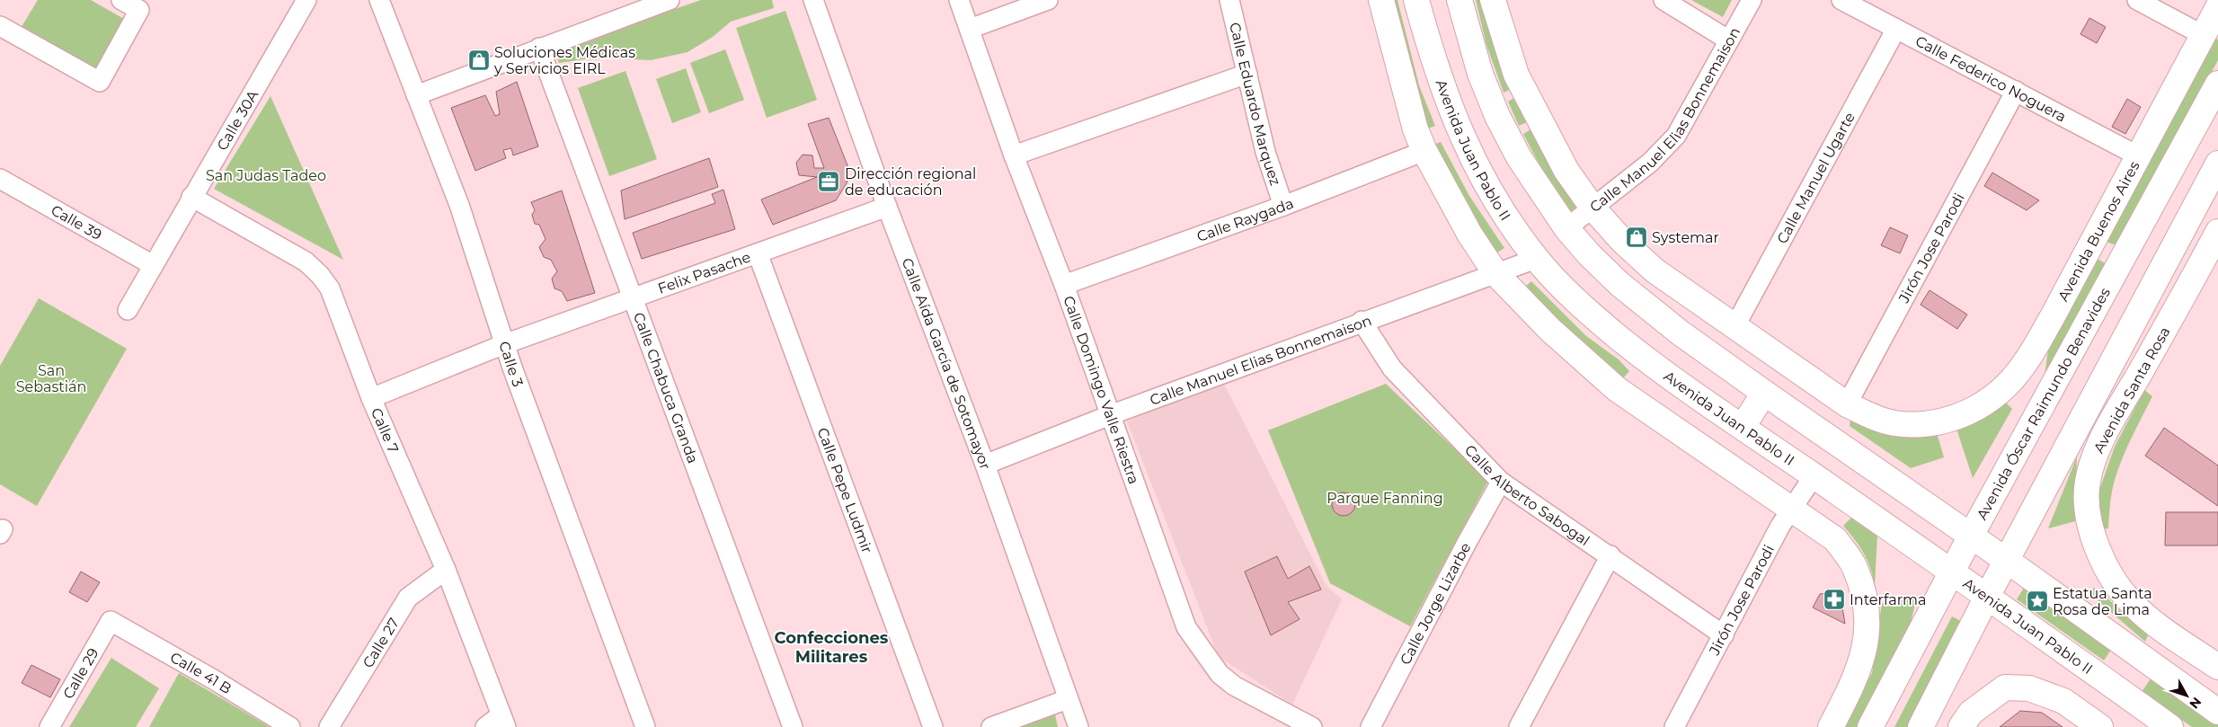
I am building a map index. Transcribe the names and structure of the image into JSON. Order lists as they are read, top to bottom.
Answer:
{
  "streets": {
    "main road": [
      "Avenida Juan Pablo II",
      "Avenida Buenos Aires",
      "Avenida Santa Rosa",
      "Avenida Óscar Raimundo Benavides"
    ],
    "street": [
      "Calle Federico Noguera",
      "Calle Eduardo Marquez",
      "Calle Manuel Elias Bonnemaison",
      "Calle 30A",
      "Calle Manuel Ugarte",
      "Calle Raygada",
      "Calle 39",
      "Jirón Jose Parodi",
      "Felix Pasache",
      "Calle Aída García de Sotomayor",
      "Calle 3",
      "Calle Chabuca Granda",
      "Calle Domingo Valle Riestra",
      "Calle 7",
      "Calle Pepe Ludmir",
      "Calle Alberto Sabogal",
      "Calle Jorge Lizarbe",
      "Calle 27",
      "Calle 41 B",
      "Calle 29"
    ]
  },
  "crossings": [
    ["Calle Federico Noguera", "Calle Manuel Ugarte"],
    ["Calle Federico Noguera", "Avenida Buenos Aires"],
    ["Calle Federico Noguera", "Jirón Jose Parodi"],
    ["Calle Eduardo Marquez", "Calle Raygada"],
    ["Calle Manuel Elias Bonnemaison", "Avenida Juan Pablo II"],
    ["Calle Manuel Elias Bonnemaison", "Calle Aída García de Sotomayor"],
    ["Calle Manuel Elias Bonnemaison", "Calle Domingo Valle Riestra"],
    ["Calle Manuel Elias Bonnemaison", "Calle Alberto Sabogal"],
    ["Calle 30A", "Calle 39"],
    ["Calle 30A", "Calle 7"],
    ["Avenida Juan Pablo II", "Jirón Jose Parodi"],
    ["Avenida Juan Pablo II", "Avenida Óscar Raimundo Benavides"],
    ["Calle Raygada", "Calle Domingo Valle Riestra"],
    ["Avenida Buenos Aires", "Jirón Jose Parodi"],
    ["Jirón Jose Parodi", "Calle Alberto Sabogal"],
    ["Felix Pasache", "Calle Aída García de Sotomayor"],
    ["Felix Pasache", "Calle 3"],
    ["Felix Pasache", "Calle Chabuca Granda"],
    ["Felix Pasache", "Calle 7"],
    ["Felix Pasache", "Calle Pepe Ludmir"],
    ["Calle 7", "Calle 27"],
    ["Calle Alberto Sabogal", "Calle Jorge Lizarbe"],
    ["Calle 41 B", "Calle 29"]
  ],
  "districts": ["Confecciones Militares"],
  "parks": ["San Judas Tadeo", "San Sebastián", "Parque Fanning"],
  "places": {
    "shop": ["Soluciones Médicas y Servicios EIRL", "Systemar"],
    "office": ["Dirección regional de educación"],
    "pharmacy": ["Interfarma"],
    "place": ["Estatua Santa Rosa de Lima"]
  },
  "north": "bottom right"
}
